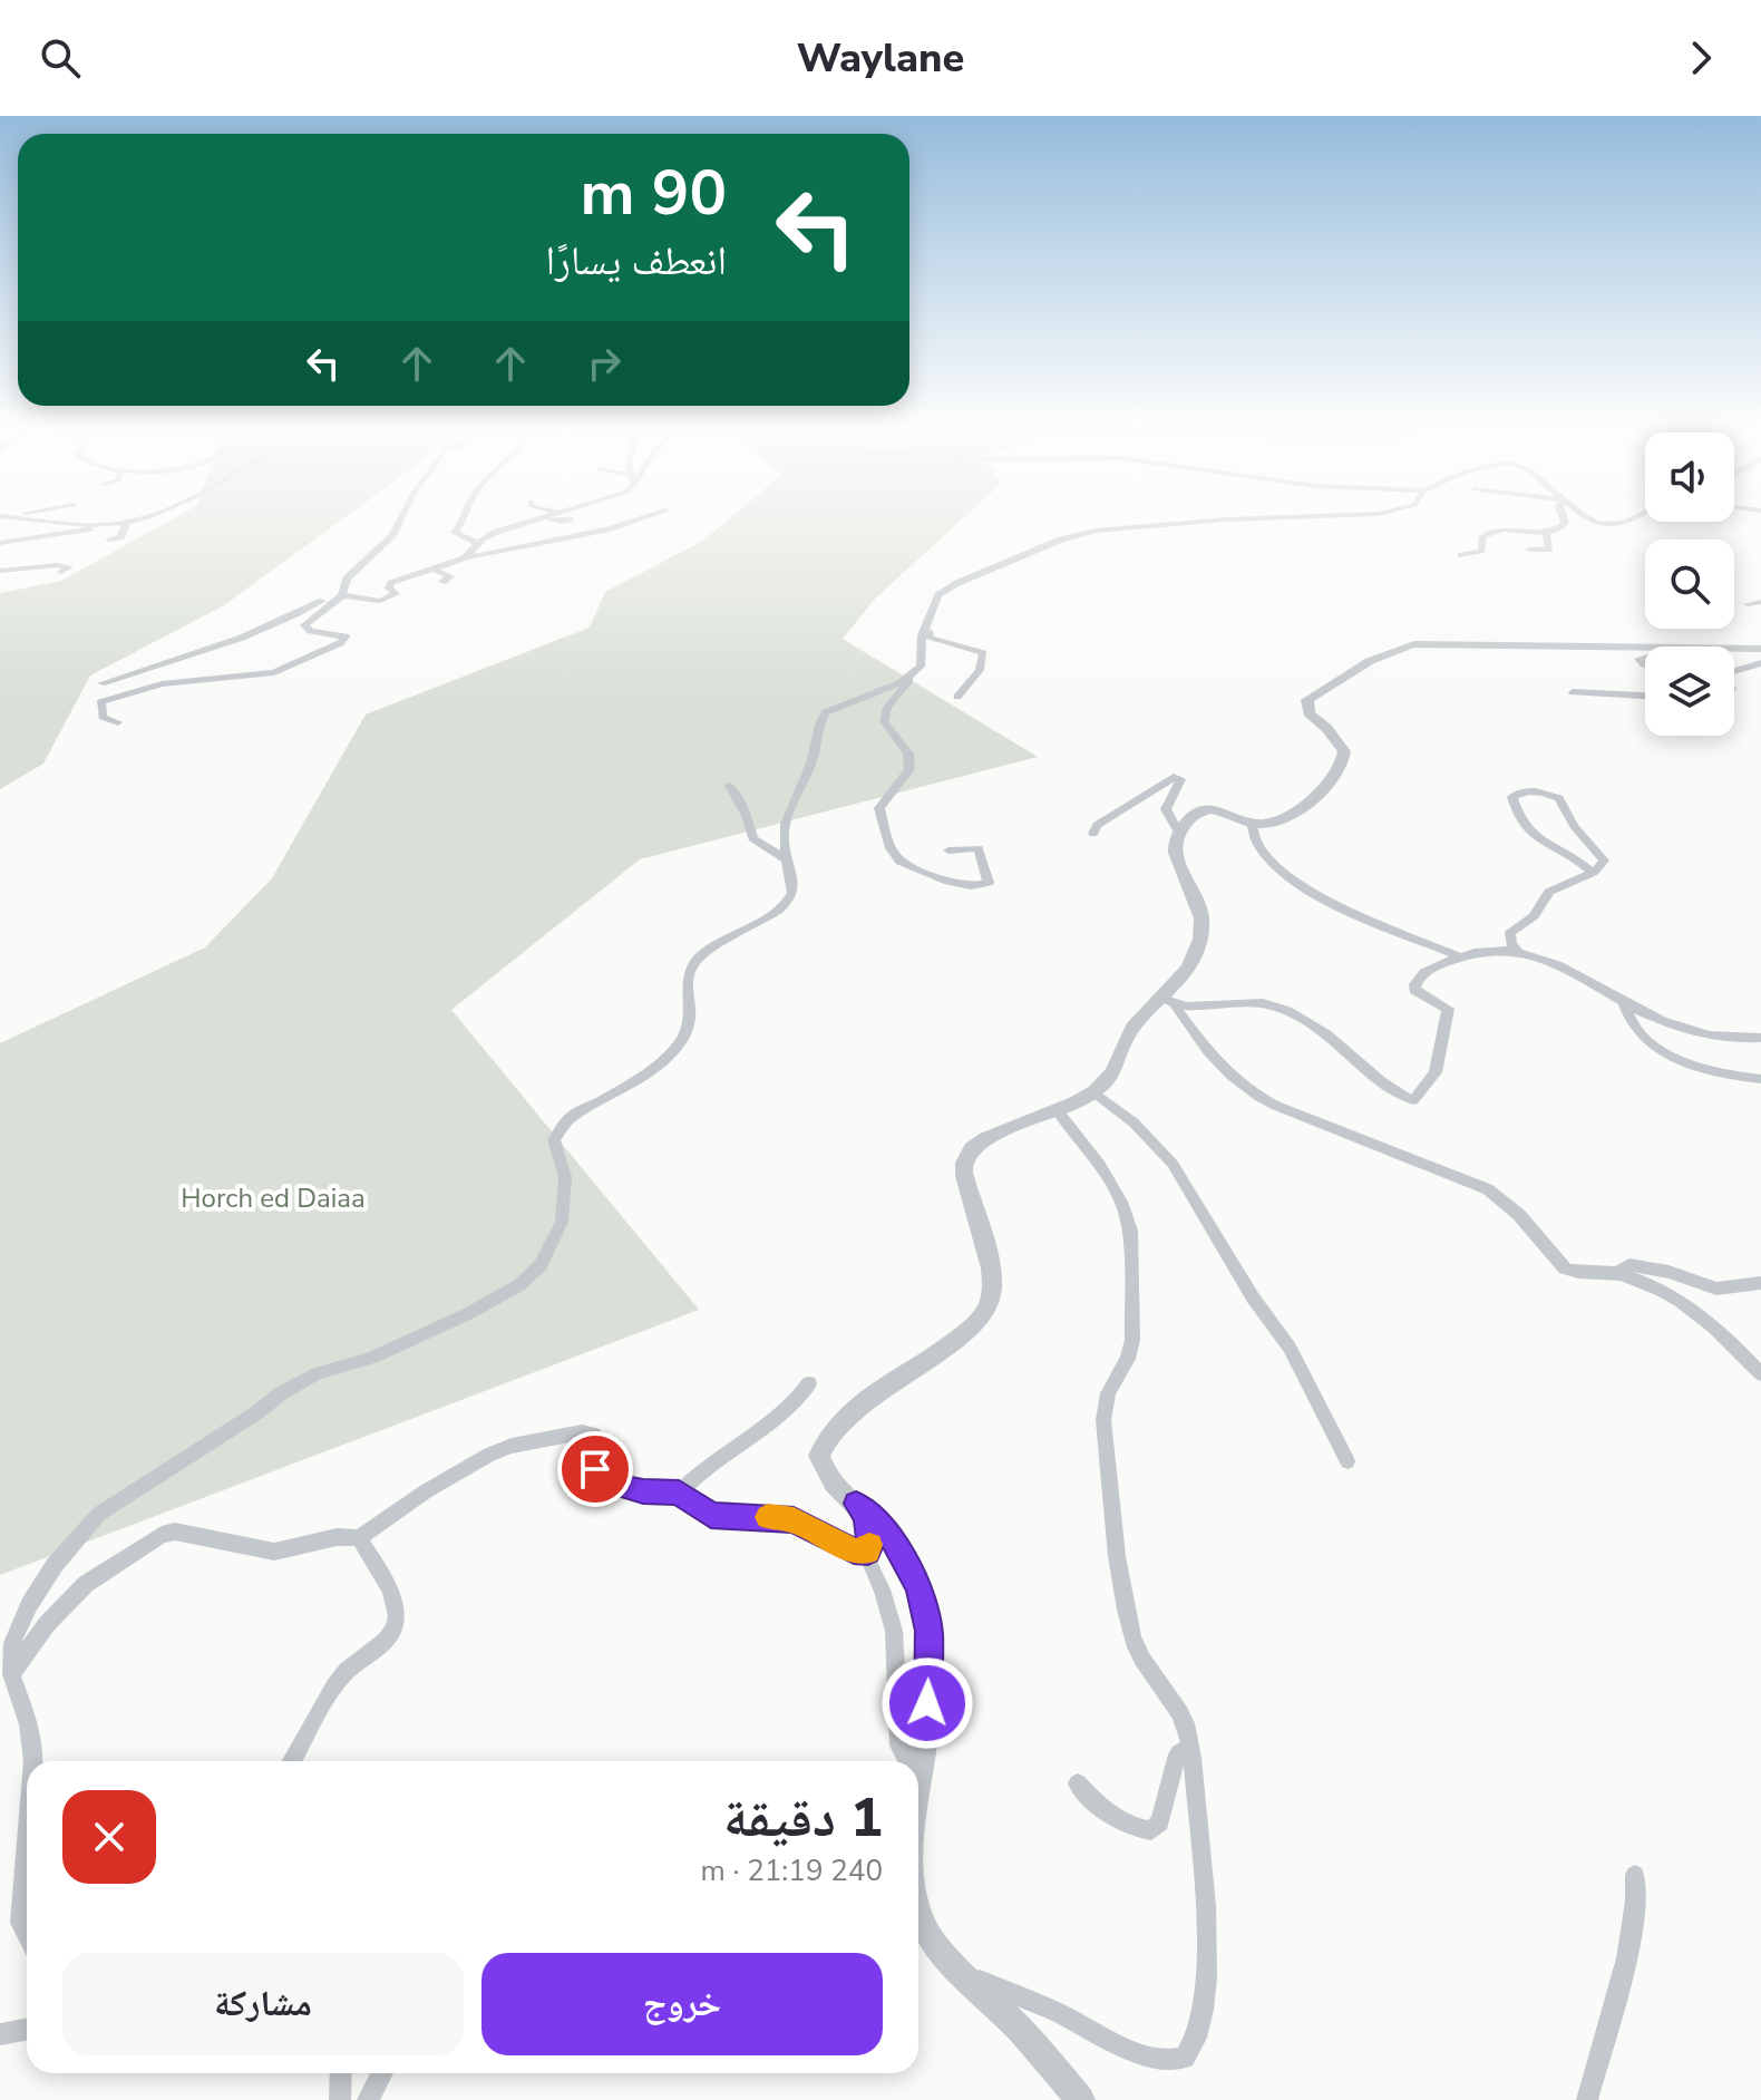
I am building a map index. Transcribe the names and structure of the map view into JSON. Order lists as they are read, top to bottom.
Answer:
{
  "parks": ["Horch ed Daiaa"],
  "page": {
    "header": "Waylane",
    "turn": ["90 m", "انعطف يسارًا"],
    "heading": ["1 دقيقة", "240 m · 21:19"],
    "buttons": ["خروج", "مشاركة"]
  }
}
